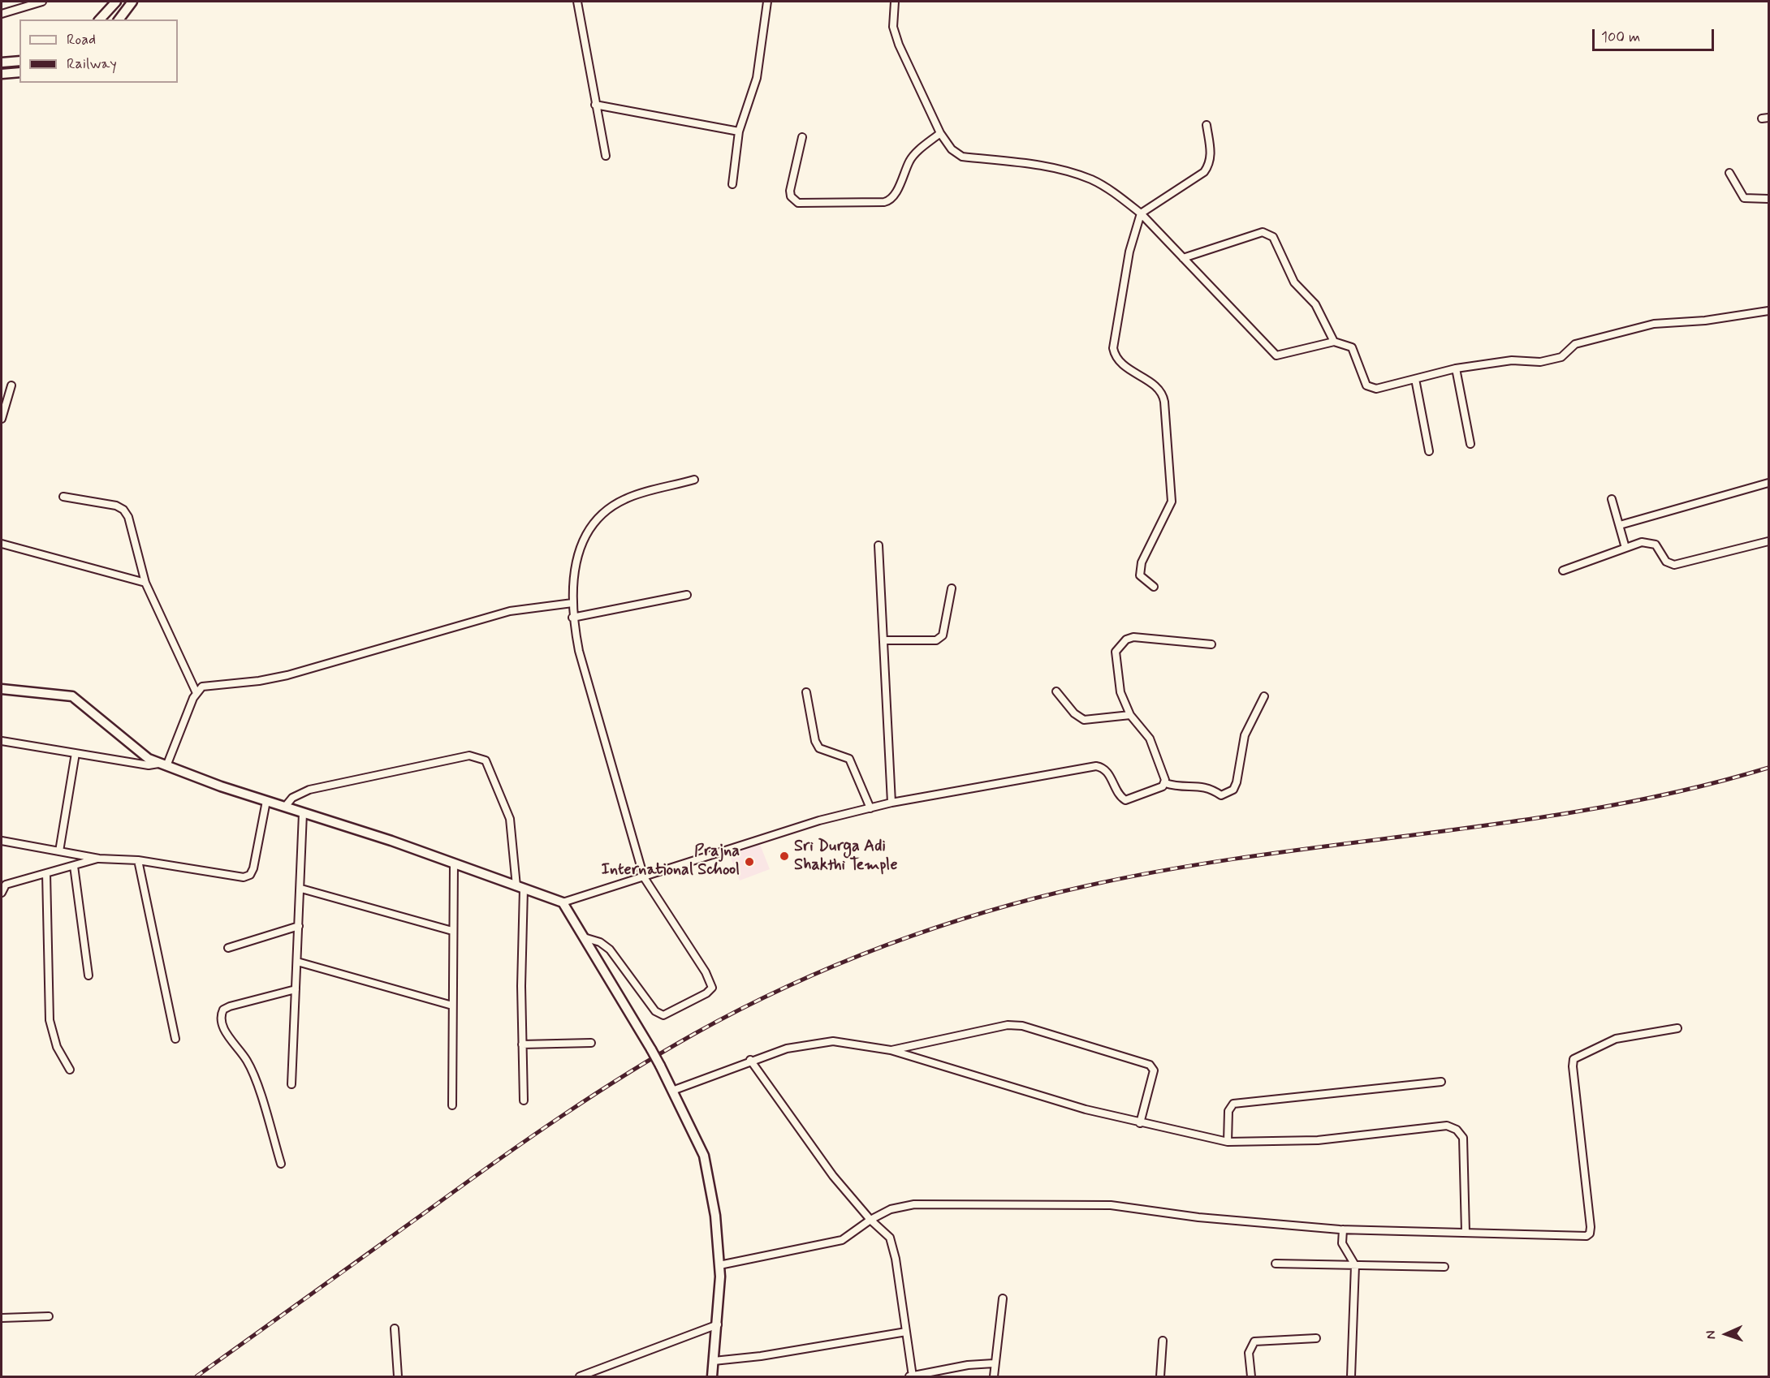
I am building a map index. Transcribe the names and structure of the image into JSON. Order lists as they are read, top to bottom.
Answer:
{
  "places": ["Sri Durga Adi Shakthi Temple", "Prajna International School"],
  "legend": ["Road", "Railway"],
  "scale_bar": "100 m",
  "north": "left"
}
